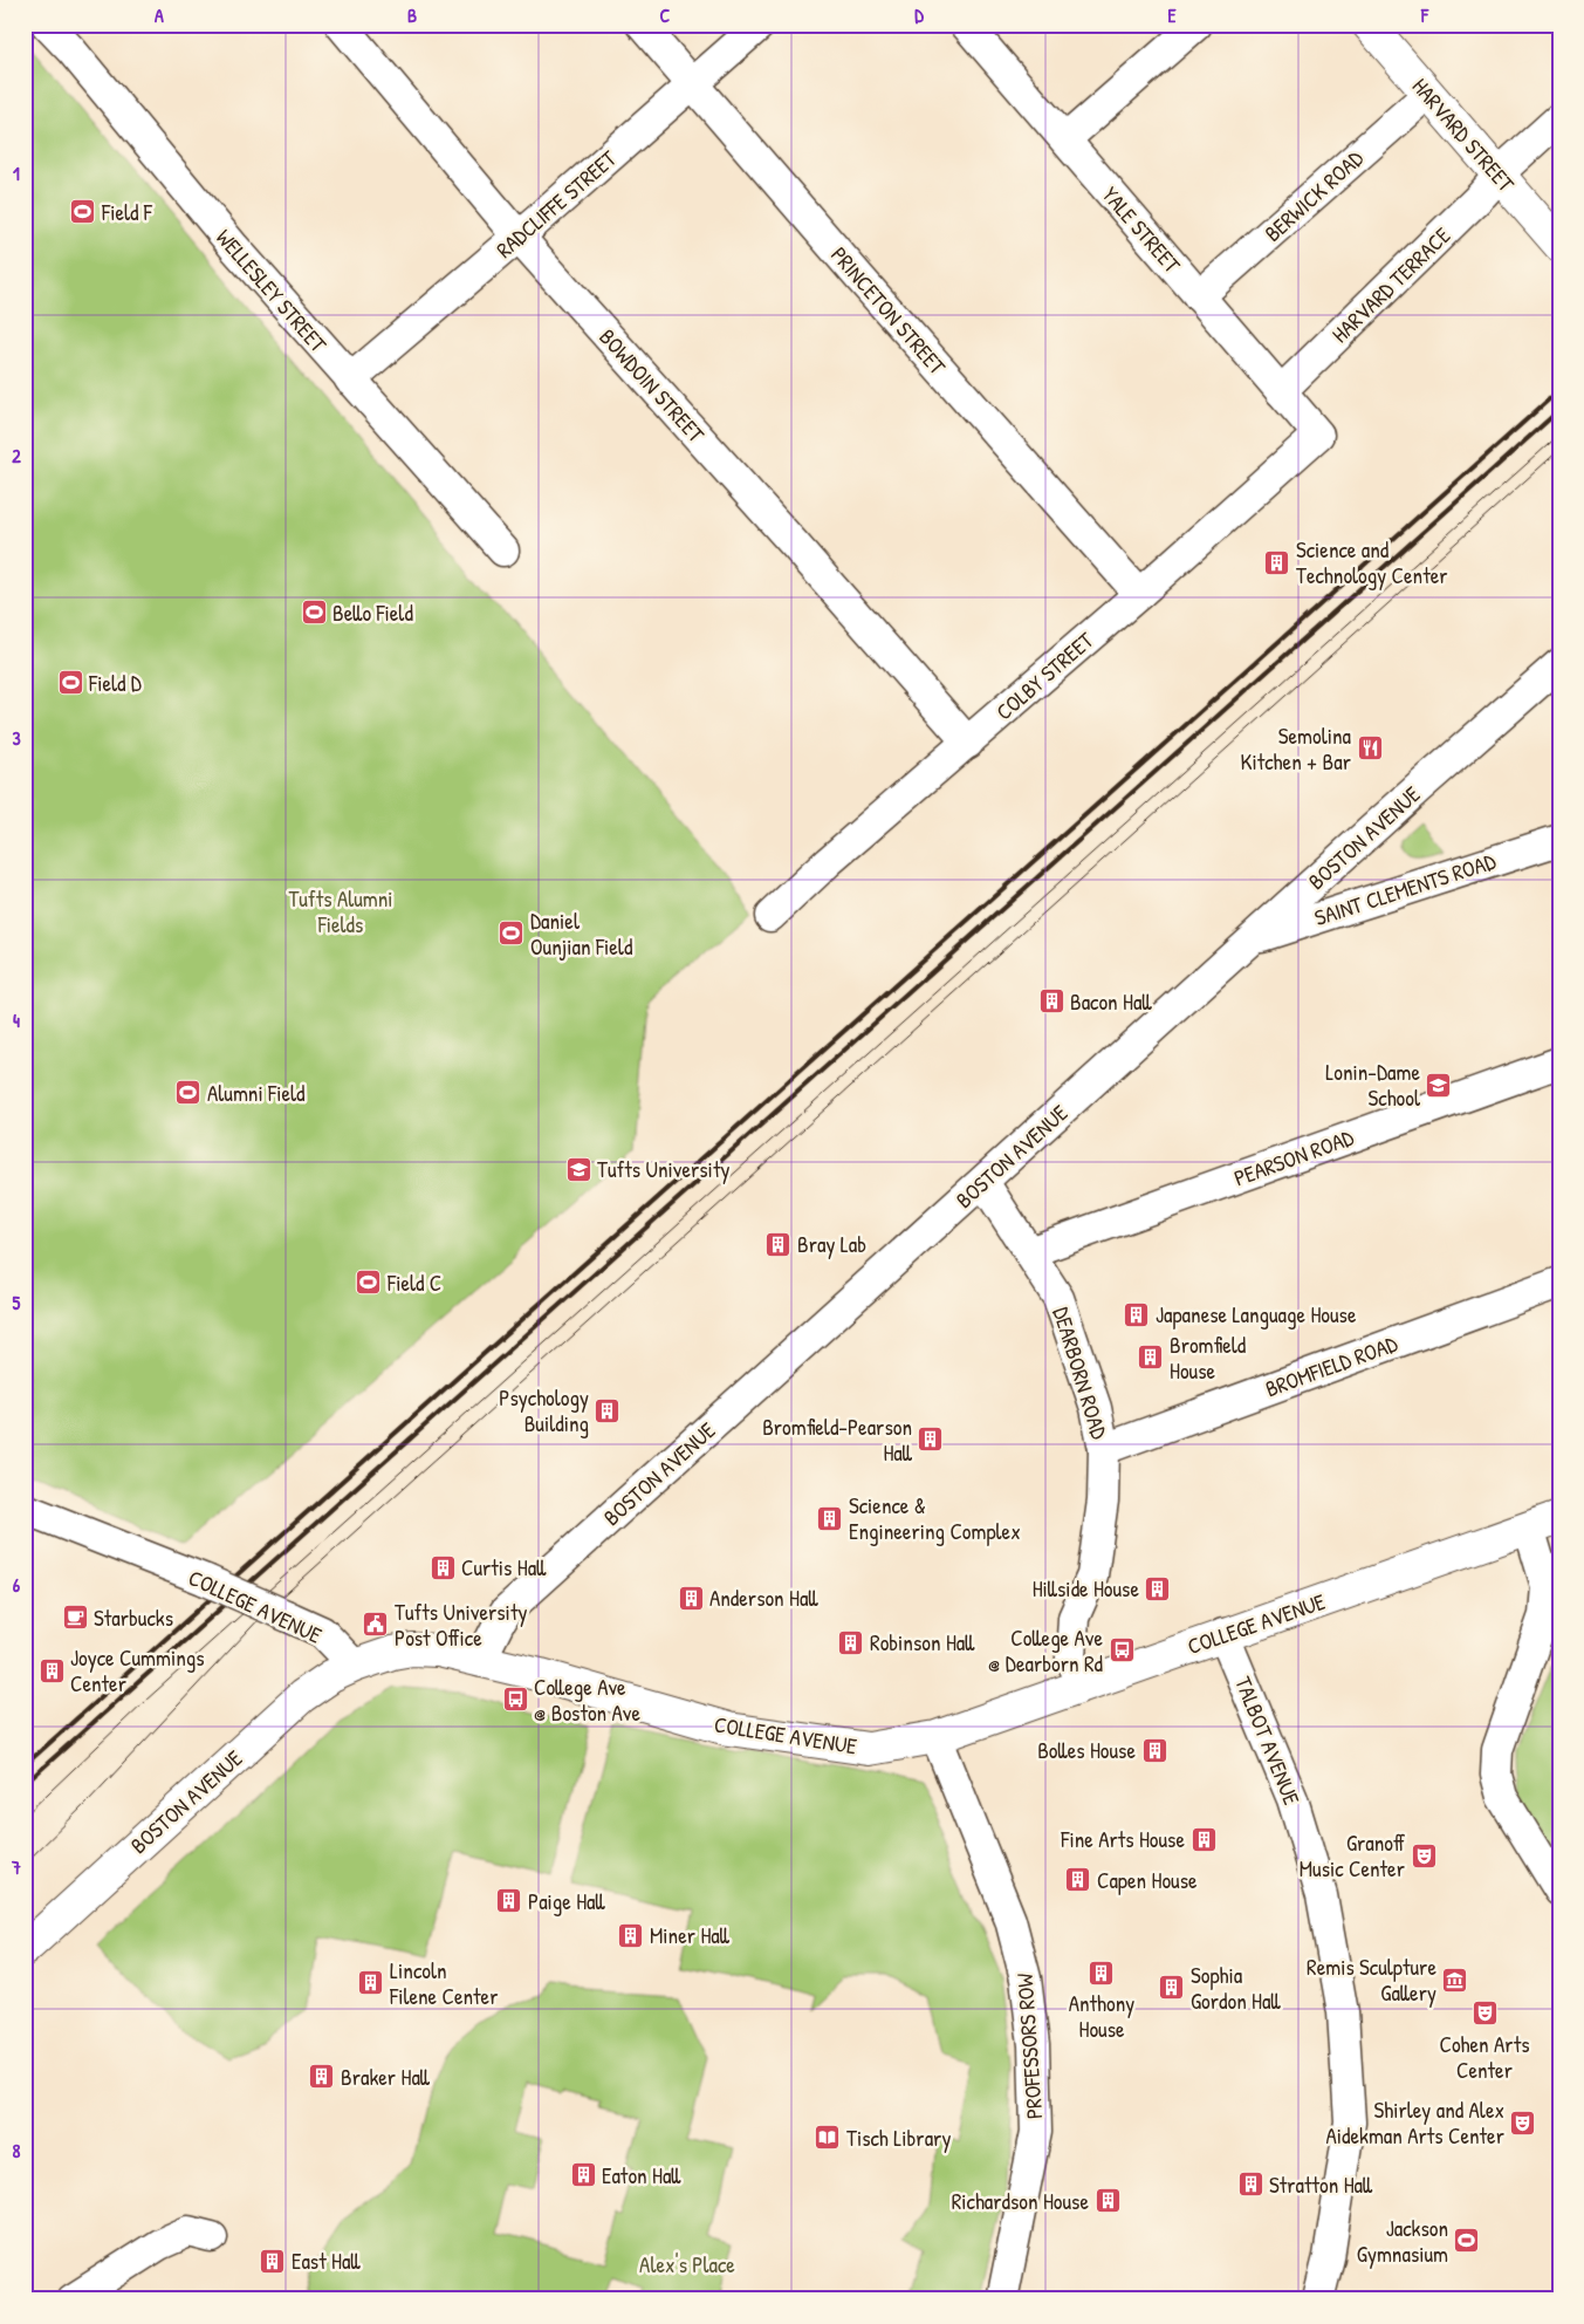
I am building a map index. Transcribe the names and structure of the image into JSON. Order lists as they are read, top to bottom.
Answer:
{
  "streets": {
    "main road": ["HARVARD STREET", "BOSTON AVENUE", "COLLEGE AVENUE"],
    "street": [
      "BERWICK ROAD",
      "RADCLIFFE STREET",
      "YALE STREET",
      "HARVARD TERRACE",
      "WELLESLEY STREET",
      "PRINCETON STREET",
      "BOWDOIN STREET",
      "COLBY STREET",
      "SAINT CLEMENTS ROAD",
      "PEARSON ROAD",
      "BROMFIELD ROAD",
      "DEARBORN ROAD",
      "TALBOT AVENUE",
      "PROFESSORS ROW"
    ]
  },
  "crossings": [
    ["HARVARD STREET", "BERWICK ROAD"],
    ["HARVARD STREET", "HARVARD TERRACE"],
    ["BERWICK ROAD", "YALE STREET"],
    ["RADCLIFFE STREET", "WELLESLEY STREET"],
    ["RADCLIFFE STREET", "PRINCETON STREET"],
    ["RADCLIFFE STREET", "BOWDOIN STREET"],
    ["YALE STREET", "HARVARD TERRACE"],
    ["YALE STREET", "COLBY STREET"],
    ["PRINCETON STREET", "COLBY STREET"],
    ["BOWDOIN STREET", "COLBY STREET"],
    ["BOSTON AVENUE", "SAINT CLEMENTS ROAD"],
    ["BOSTON AVENUE", "DEARBORN ROAD"],
    ["BOSTON AVENUE", "COLLEGE AVENUE"],
    ["PEARSON ROAD", "DEARBORN ROAD"],
    ["BROMFIELD ROAD", "DEARBORN ROAD"],
    ["DEARBORN ROAD", "COLLEGE AVENUE"],
    ["COLLEGE AVENUE", "TALBOT AVENUE"],
    ["COLLEGE AVENUE", "PROFESSORS ROW"]
  ],
  "parks": ["Tufts Alumni Fields", "Alex's Place"],
  "places": {
    "sports": [
      "Field F",
      "Bello Field",
      "Field D",
      "Daniel Ounjian Field",
      "Alumni Field",
      "Field C",
      "Jackson Gymnasium"
    ],
    "building": [
      "Science and Technology Center",
      "Bacon Hall",
      "Bray Lab",
      "Japanese Language House",
      "Bromfield House",
      "Psychology Building",
      "Bromfield-Pearson Hall",
      "Science & Engineering Complex",
      "Curtis Hall",
      "Hillside House",
      "Anderson Hall",
      "Robinson Hall",
      "Joyce Cummings Center",
      "Bolles House",
      "Fine Arts House",
      "Capen House",
      "Paige Hall",
      "Miner Hall",
      "Anthony House",
      "Lincoln Filene Center",
      "Sophia Gordon Hall",
      "Braker Hall",
      "Eaton Hall",
      "Stratton Hall",
      "Richardson House",
      "East Hall"
    ],
    "restaurant": ["Semolina Kitchen + Bar"],
    "school or university": ["Lonin-Dame School", "Tufts University"],
    "cafe": ["Starbucks"],
    "public building": ["Tufts University Post Office"],
    "bus stop": ["College Ave @ Dearborn Rd", "College Ave @ Boston Ave"],
    "theatre": ["Granoff Music Center", "Cohen Arts Center", "Shirley and Alex Aidekman Arts Center"],
    "museum": ["Remis Sculpture Gallery"],
    "library": ["Tisch Library"]
  },
  "grid": {
    "columns": [
      "A",
      "B",
      "C",
      "D",
      "E",
      "F"
    ],
    "rows": [
      "1",
      "2",
      "3",
      "4",
      "5",
      "6",
      "7",
      "8"
    ]
  }
}
